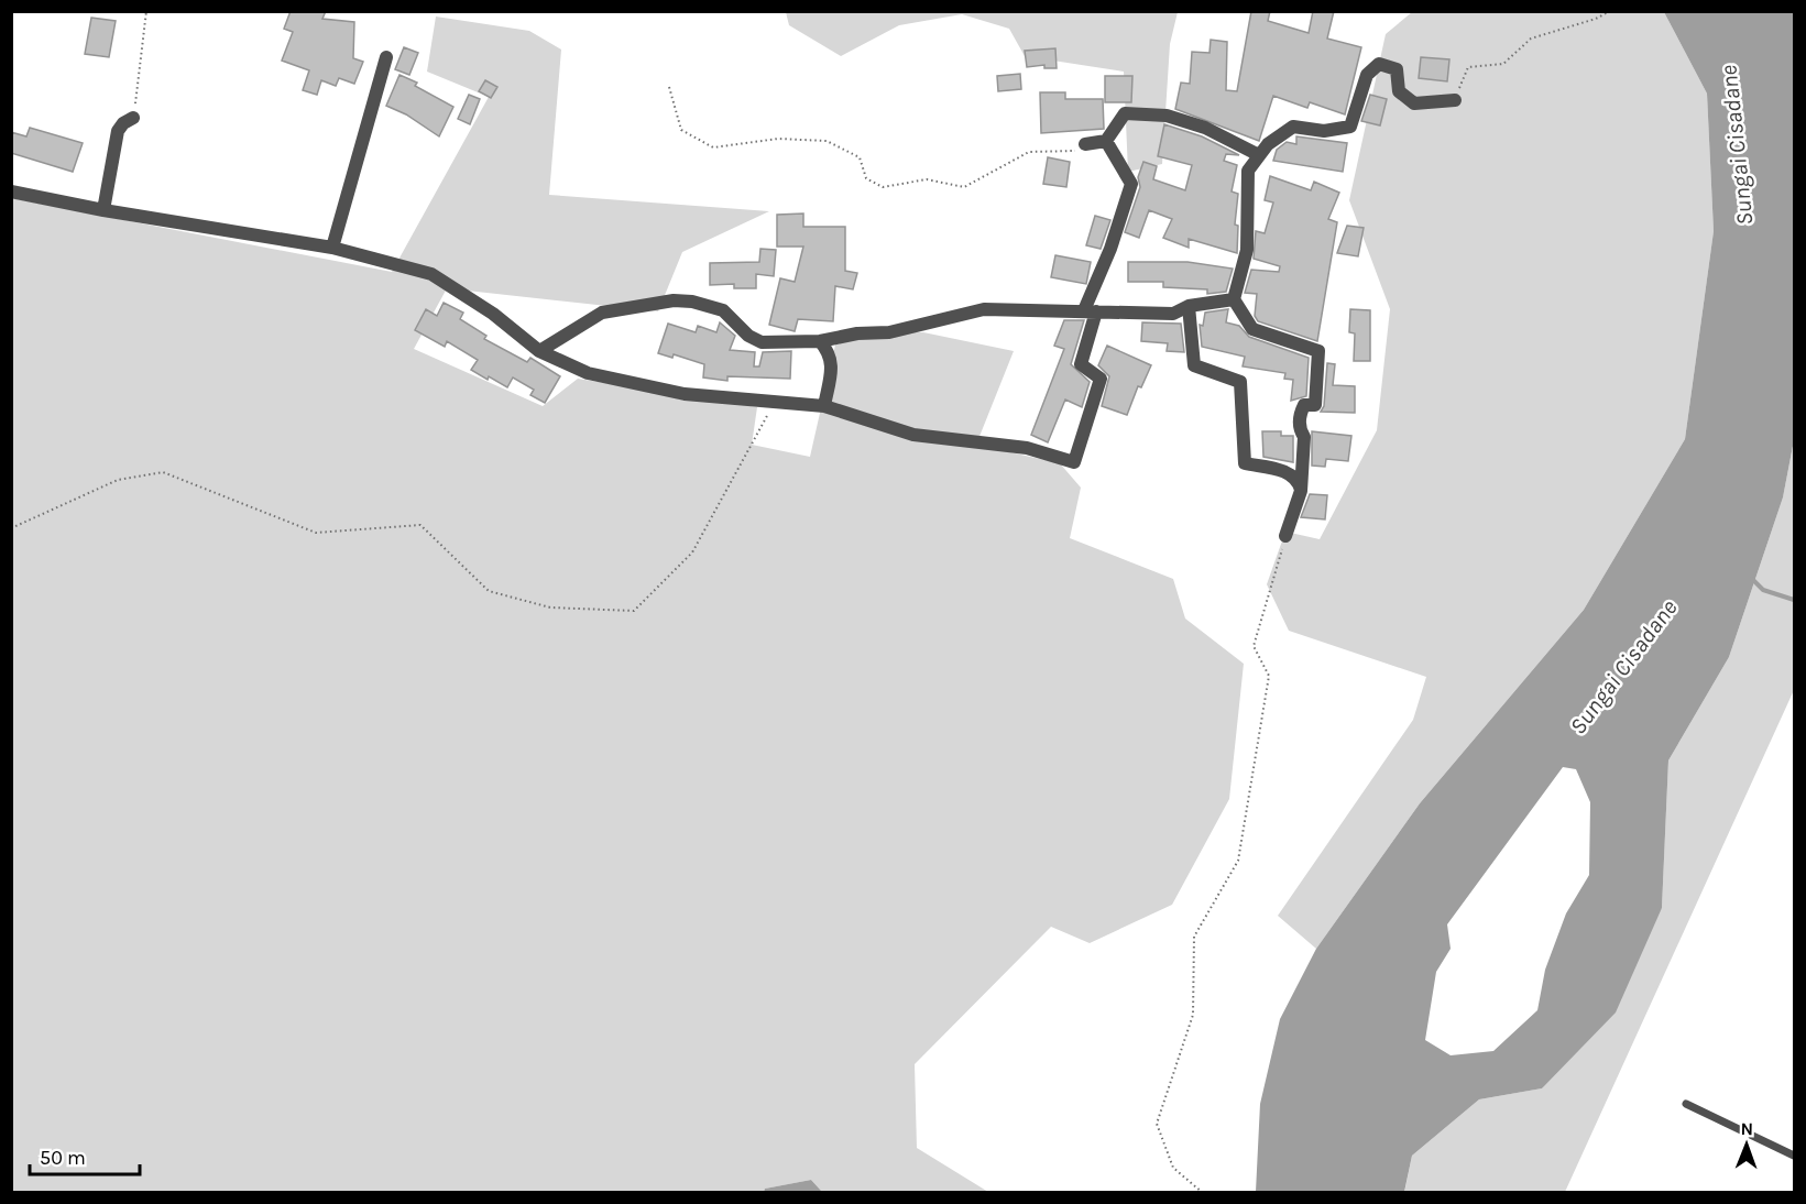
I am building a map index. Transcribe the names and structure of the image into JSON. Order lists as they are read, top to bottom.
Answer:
{
  "water": ["Sungai Cisadane"],
  "scale_bar": "50 m",
  "north": "top"
}
